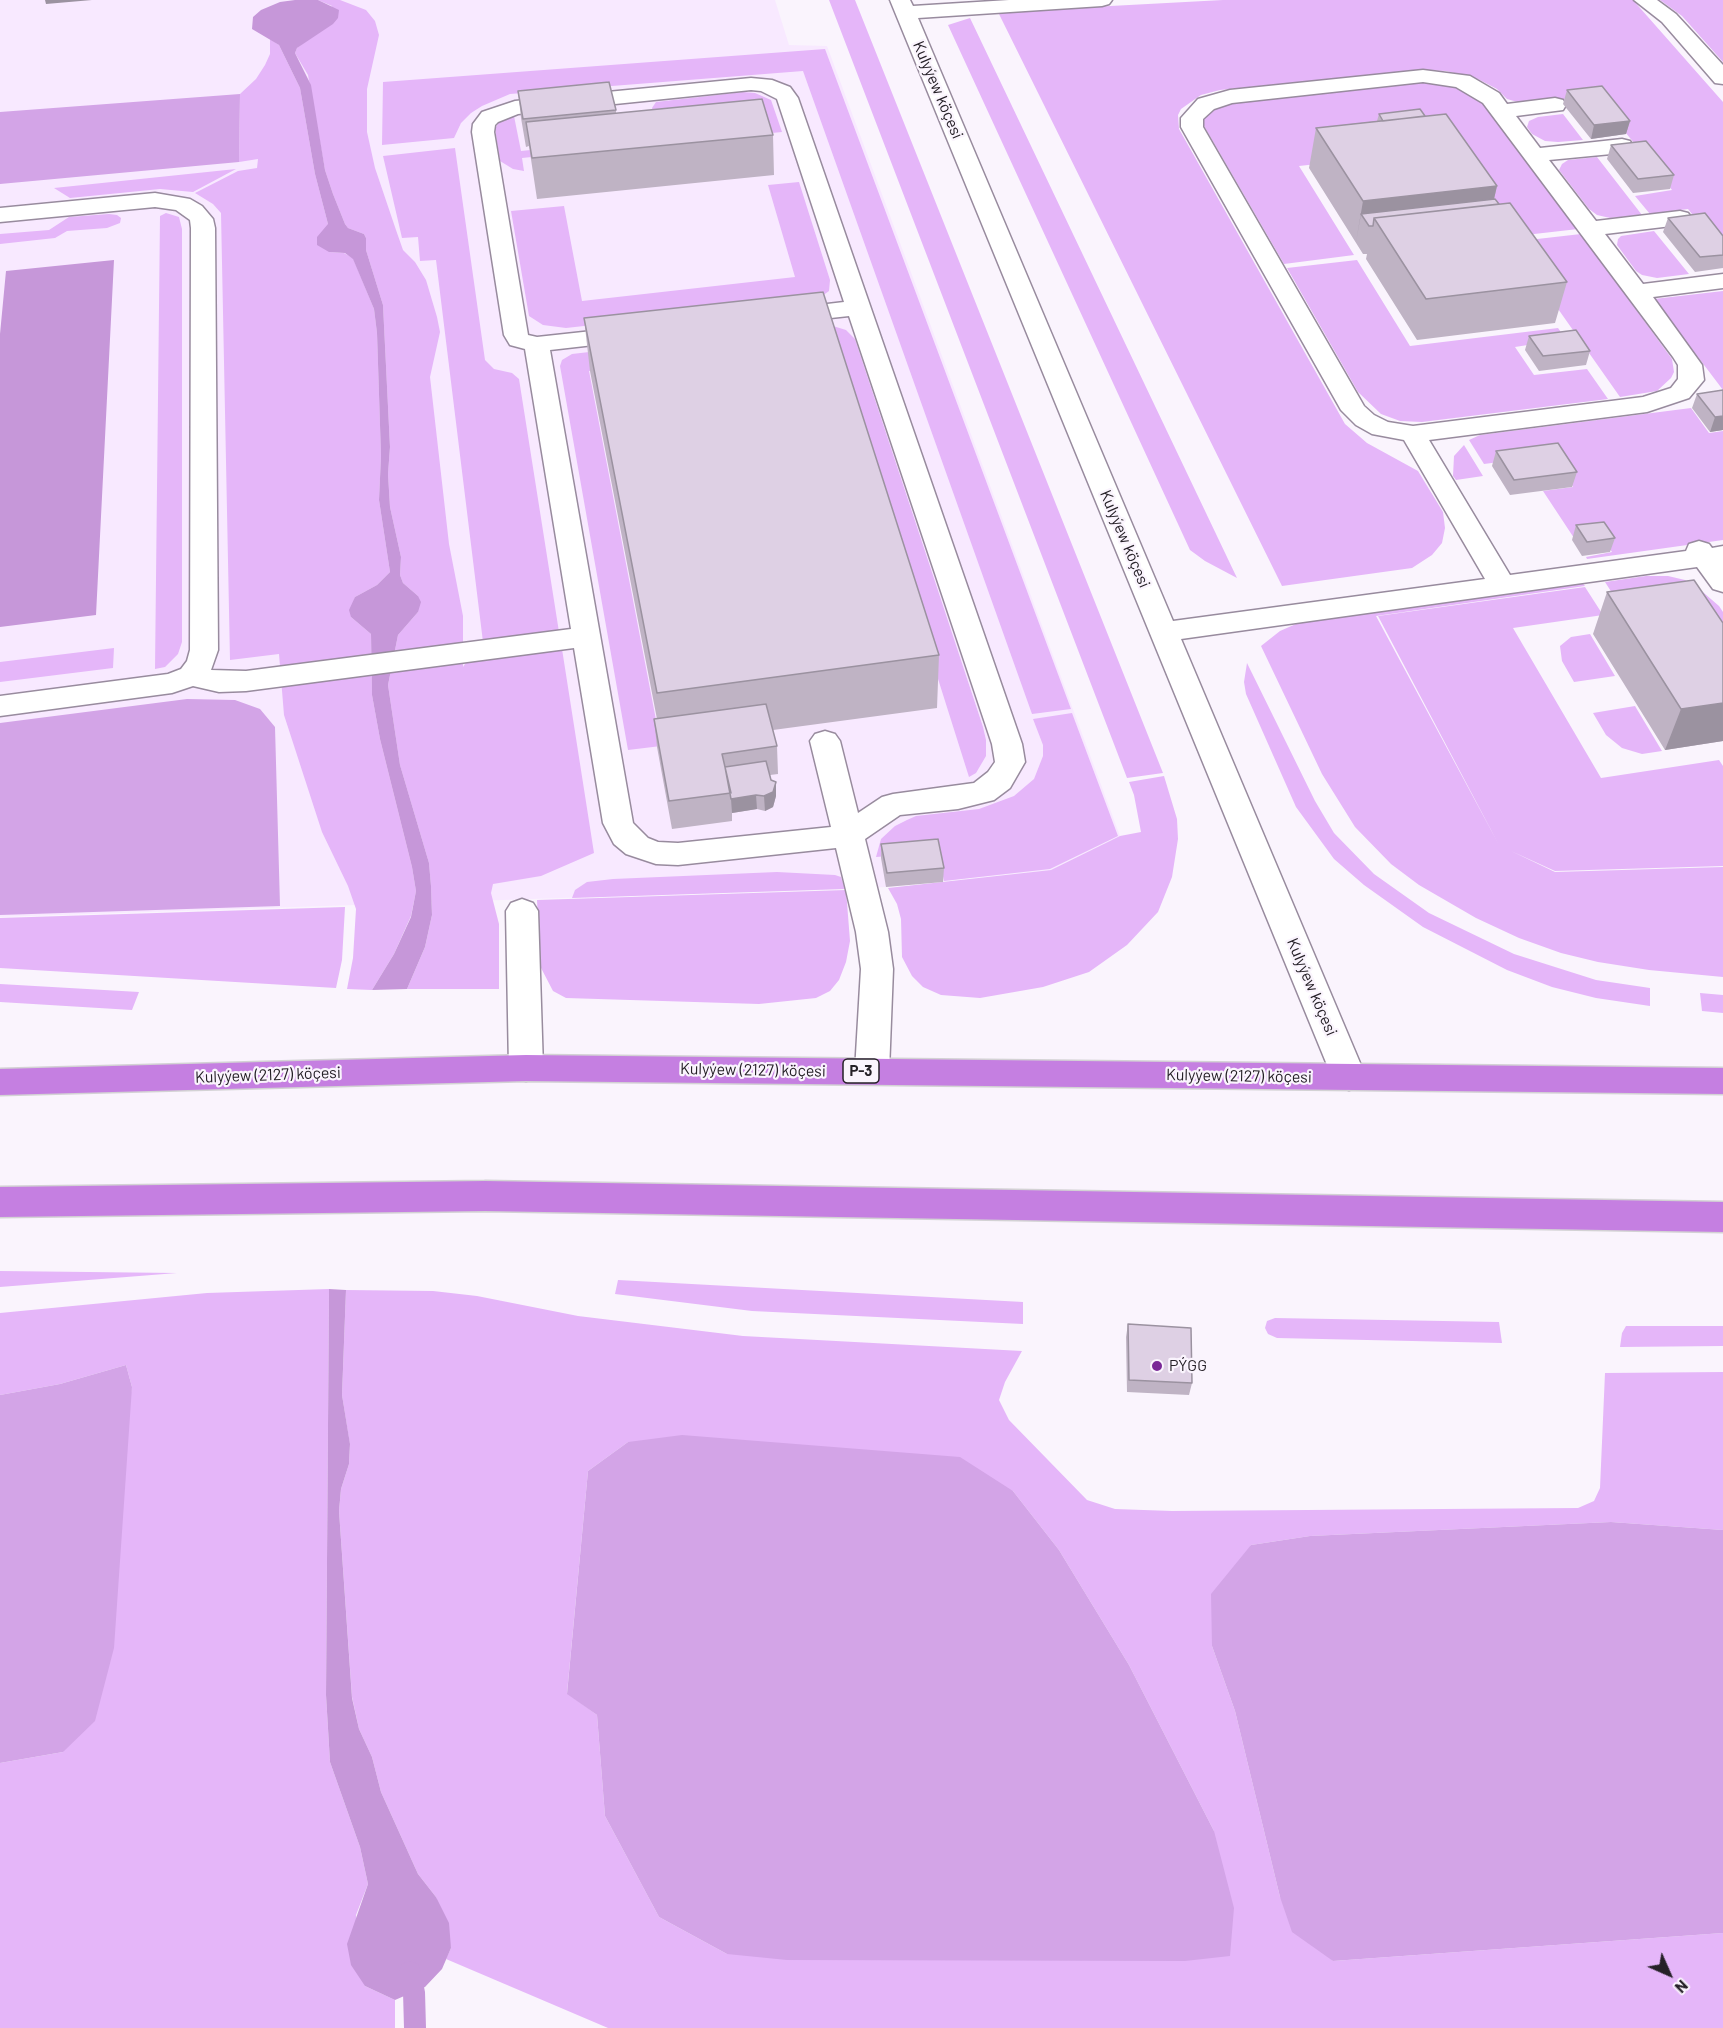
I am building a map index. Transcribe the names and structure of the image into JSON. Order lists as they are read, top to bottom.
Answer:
{
  "streets": {
    "highway": ["Kulyýew (2127) köçesi", "P-3"],
    "street": ["Kulyýew köçesi"]
  },
  "crossings": [
    ["Kulyýew köçesi", "Kulyýew (2127) köçesi"]
  ],
  "places": ["PÝGG"],
  "north": "bottom right"
}
